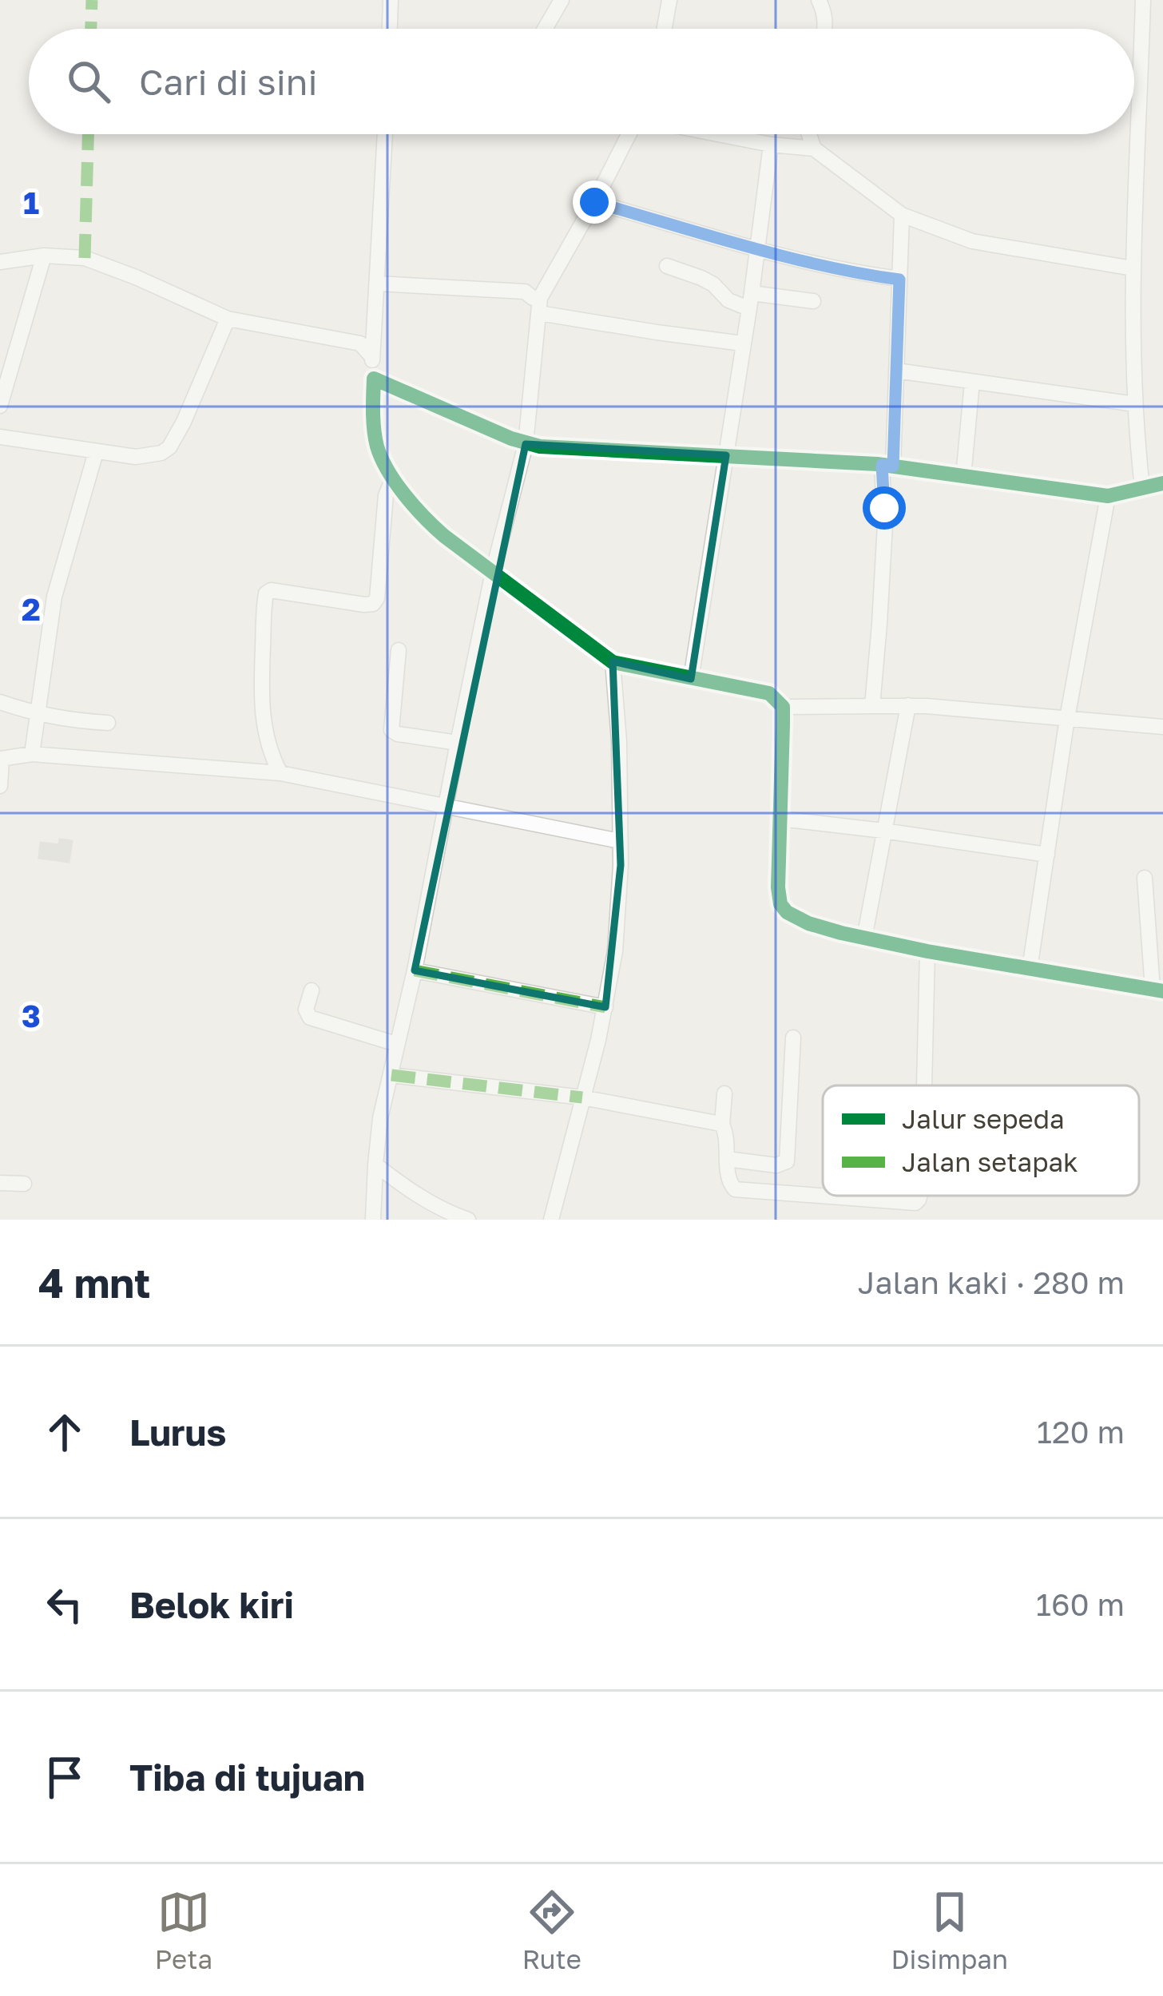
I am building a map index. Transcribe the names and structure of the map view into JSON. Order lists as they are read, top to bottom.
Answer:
{
  "legend": ["Jalur sepeda", "Jalan setapak"],
  "page": {
    "search": "Cari di sini",
    "heading": ["4 mnt", "Jalan kaki · 280 m"],
    "list": [
      ["Lurus", "120 m"],
      ["Belok kiri", "160 m"],
      "Tiba di tujuan"
    ],
    "nav": ["Peta", "Rute", "Disimpan"]
  },
  "grid": {
    "rows": ["1", "2", "3"]
  }
}
